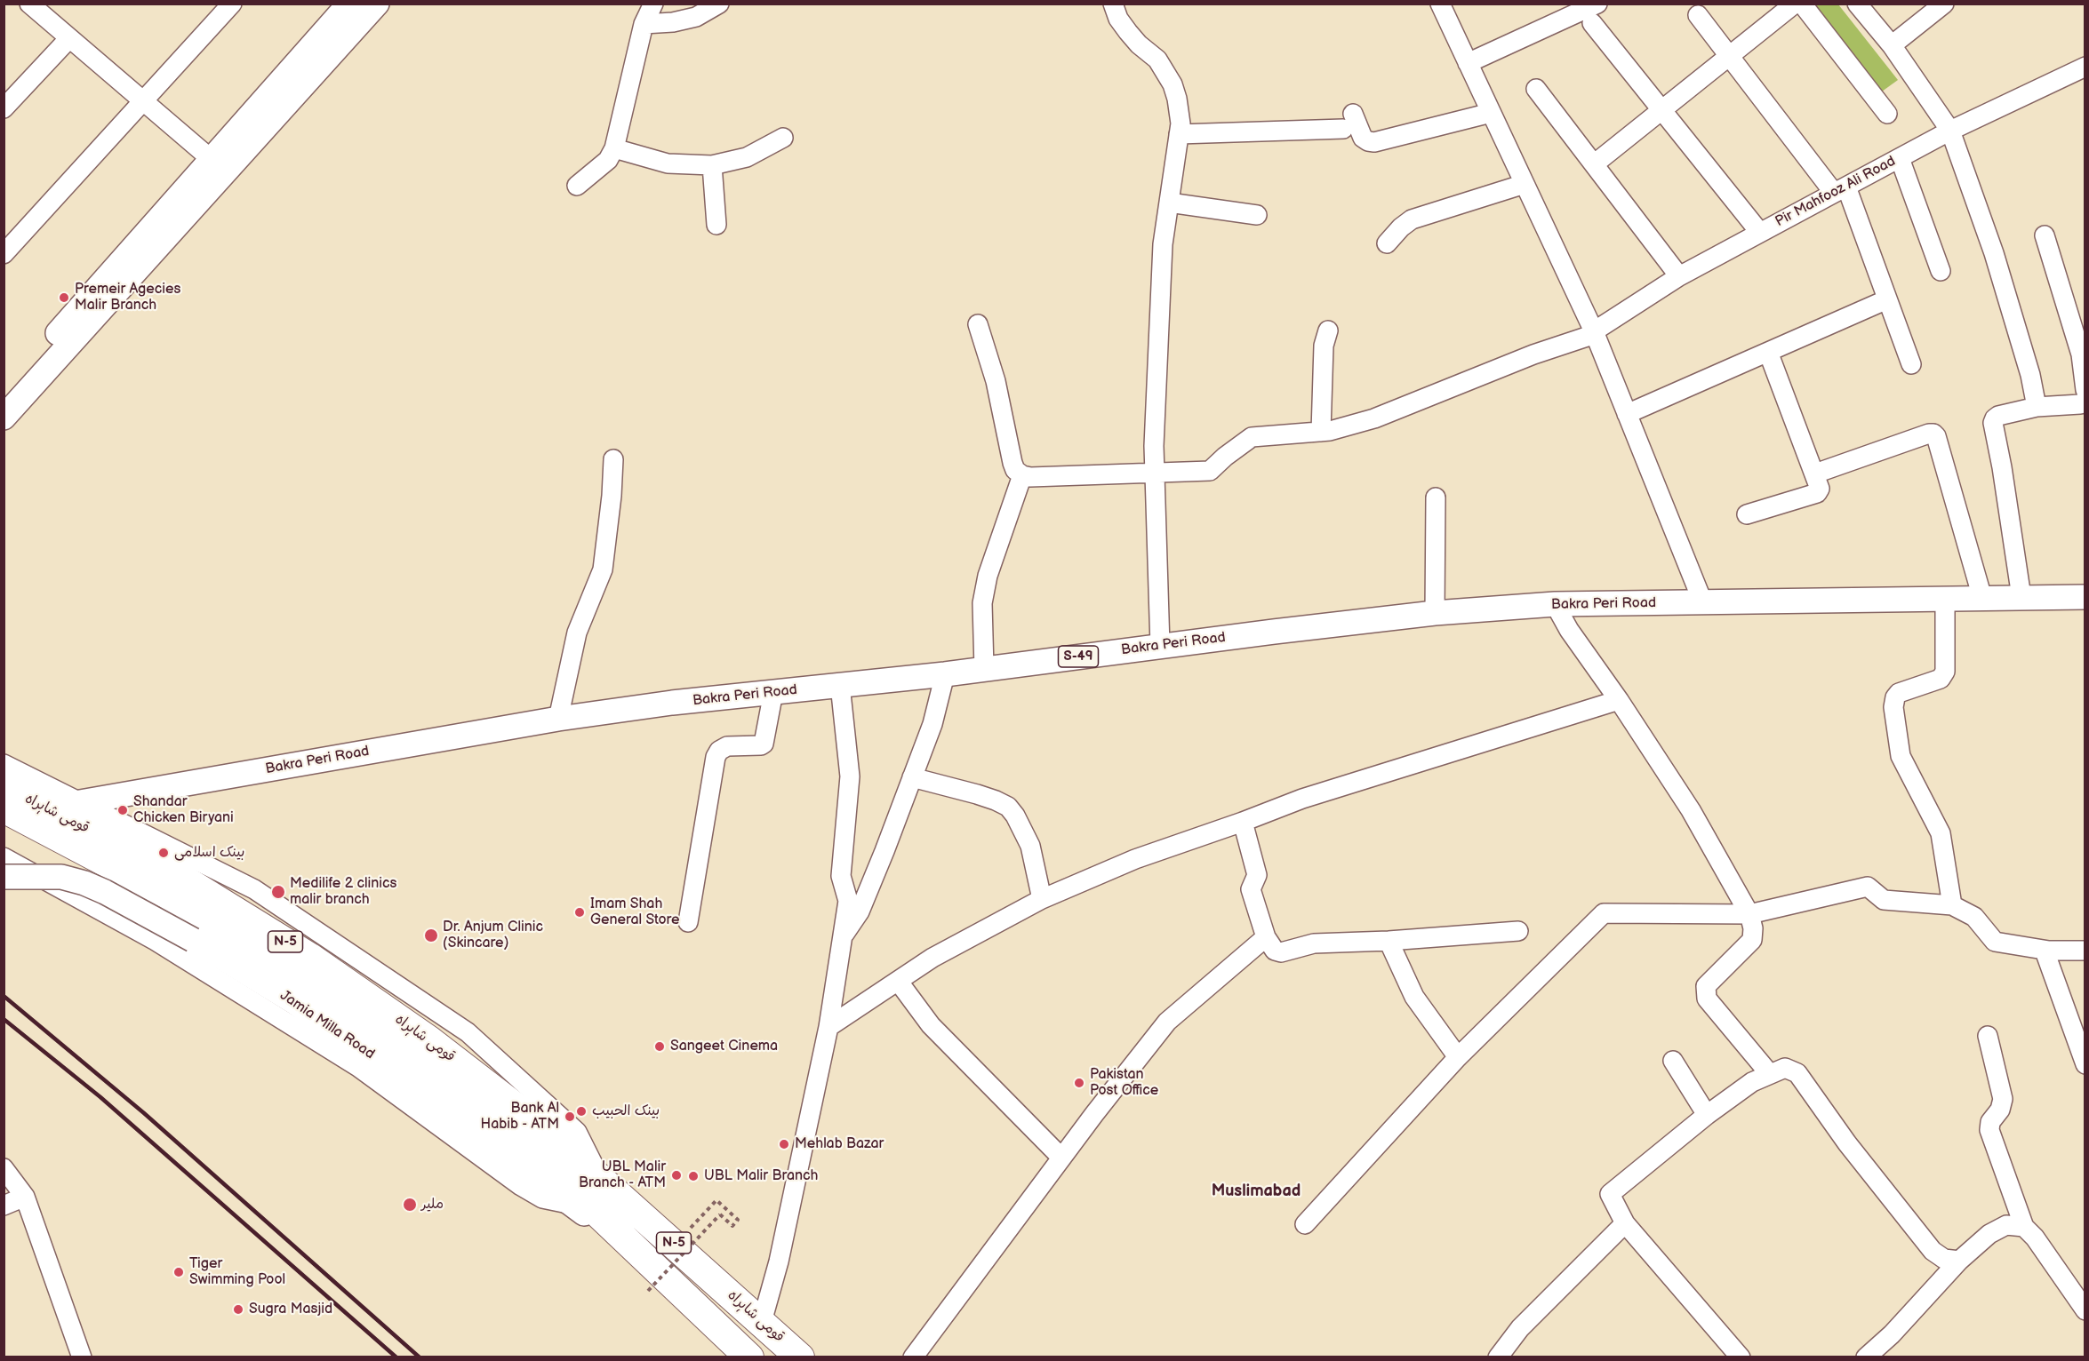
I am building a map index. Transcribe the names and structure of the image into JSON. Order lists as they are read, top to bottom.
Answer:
{
  "streets": {
    "highway": ["قومی شاہراہ", "N-5"],
    "main road": ["Bakra Peri Road", "S-49", "Jamia Milla Road"],
    "street": ["Pir Mahfooz Ali Road"]
  },
  "crossings": [
    ["قومی شاہراہ", "Jamia Milla Road"]
  ],
  "districts": ["Muslimabad"],
  "places": [
    "Premeir Agecies Malir Branch",
    "Shandar Chicken Biryani",
    "بینک اسلامی",
    "Medilife 2 clinics malir branch",
    "Imam Shah General Store",
    "Dr. Anjum Clinic (Skincare)",
    "Sangeet Cinema",
    "Pakistan Post Office",
    "بينک الحبيب",
    "Bank Al Habib - ATM",
    "Mehlab Bazar",
    "UBL Malir Branch - ATM",
    "UBL Malir Branch",
    "ملیر",
    "Tiger Swimming Pool",
    "Sugra Masjid"
  ]
}
